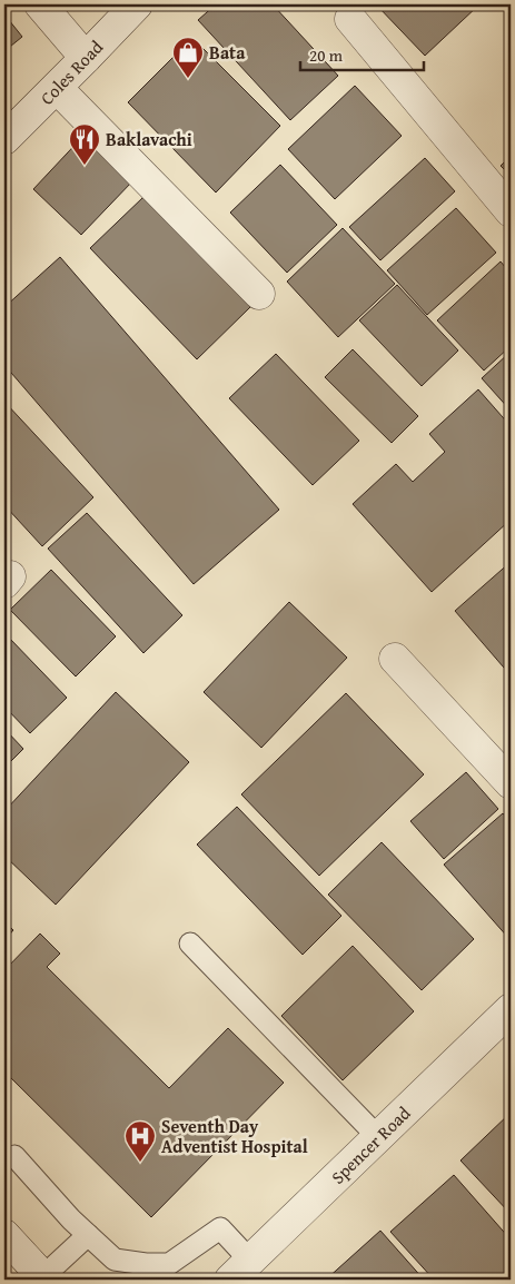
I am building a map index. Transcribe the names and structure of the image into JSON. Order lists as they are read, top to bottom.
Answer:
{
  "streets": {
    "street": ["Coles Road", "Spencer Road"]
  },
  "places": {
    "shop": ["Bata"],
    "restaurant": ["Baklavachi"],
    "hospital": ["Seventh Day Adventist Hospital"]
  },
  "scale_bar": "20 m"
}
